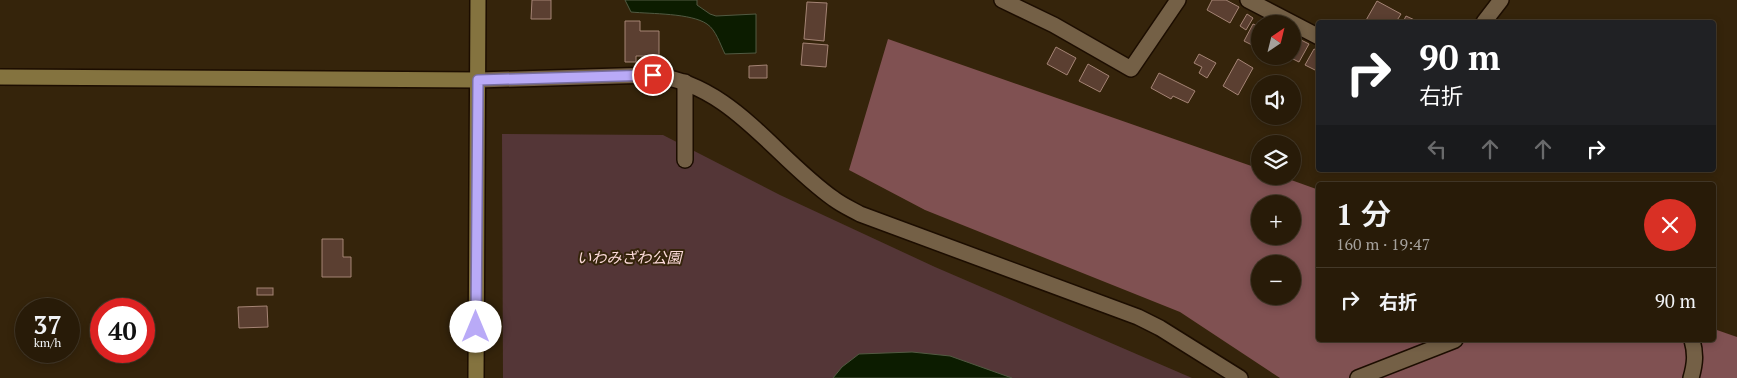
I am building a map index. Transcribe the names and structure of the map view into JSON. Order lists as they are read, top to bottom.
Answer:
{
  "parks": ["いわみざわ公園"],
  "north": "top right",
  "page": {
    "map_buttons": ["+", "−"],
    "turn": ["90 m", "右折"],
    "heading": ["1 分", "160 m · 19:47"],
    "list": [
      {
        "name": "右折",
        "value": "90 m"
      }
    ],
    "speed": "37 km/h",
    "limit": "40"
  }
}
